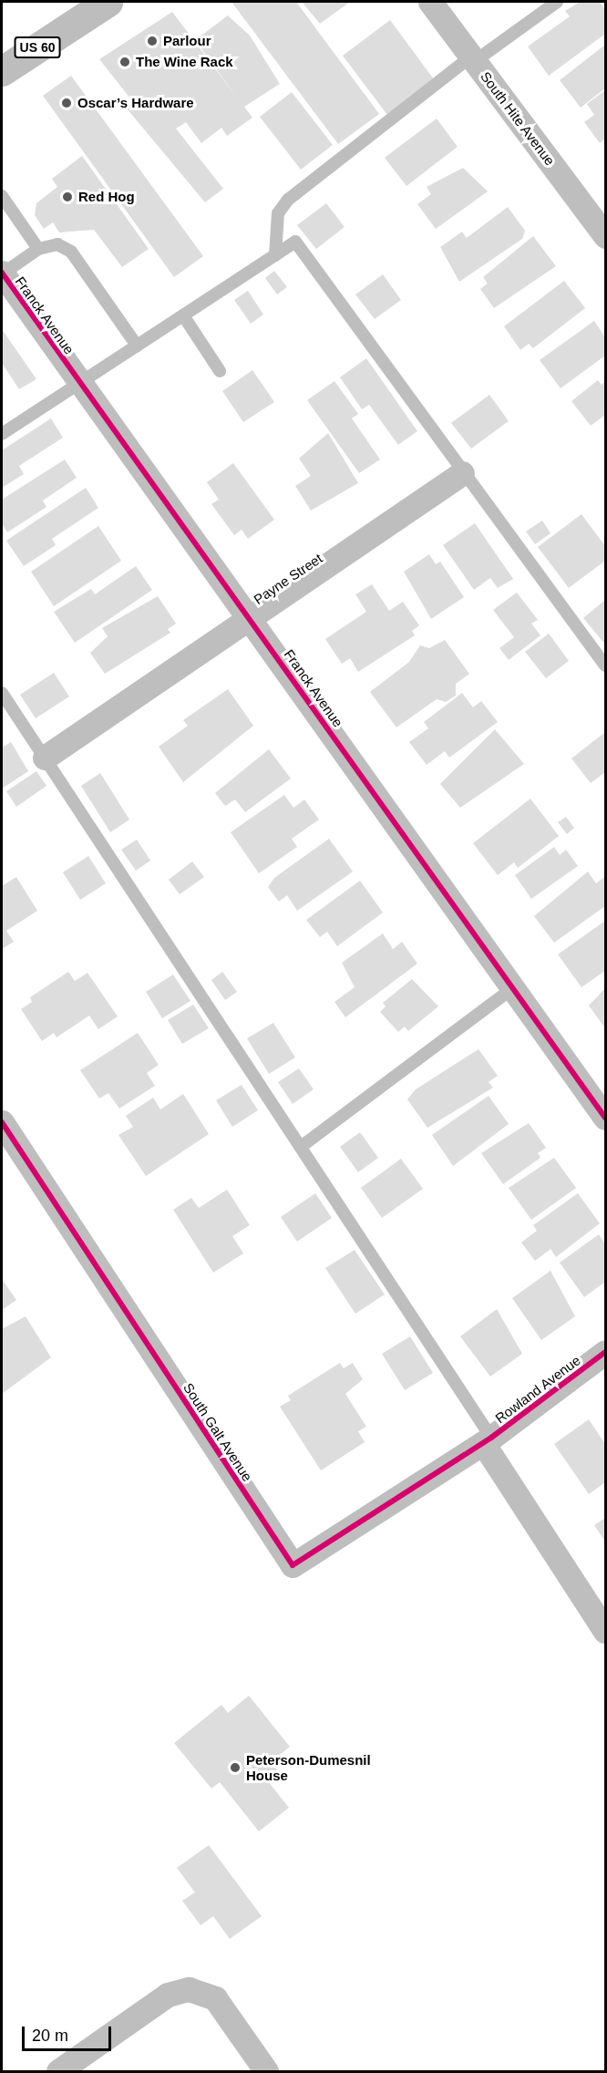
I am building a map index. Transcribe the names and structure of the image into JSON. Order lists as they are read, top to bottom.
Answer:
{
  "streets": {
    "main road": ["US 60"],
    "street": [
      "South Hite Avenue",
      "Franck Avenue",
      "Payne Street",
      "Rowland Avenue",
      "South Galt Avenue"
    ]
  },
  "crossings": [
    ["Franck Avenue", "Payne Street"],
    ["Rowland Avenue", "South Galt Avenue"]
  ],
  "places": [
    "Parlour",
    "The Wine Rack",
    "Oscar’s Hardware",
    "Red Hog",
    "Peterson-Dumesnil House"
  ],
  "scale_bar": "20 m"
}
